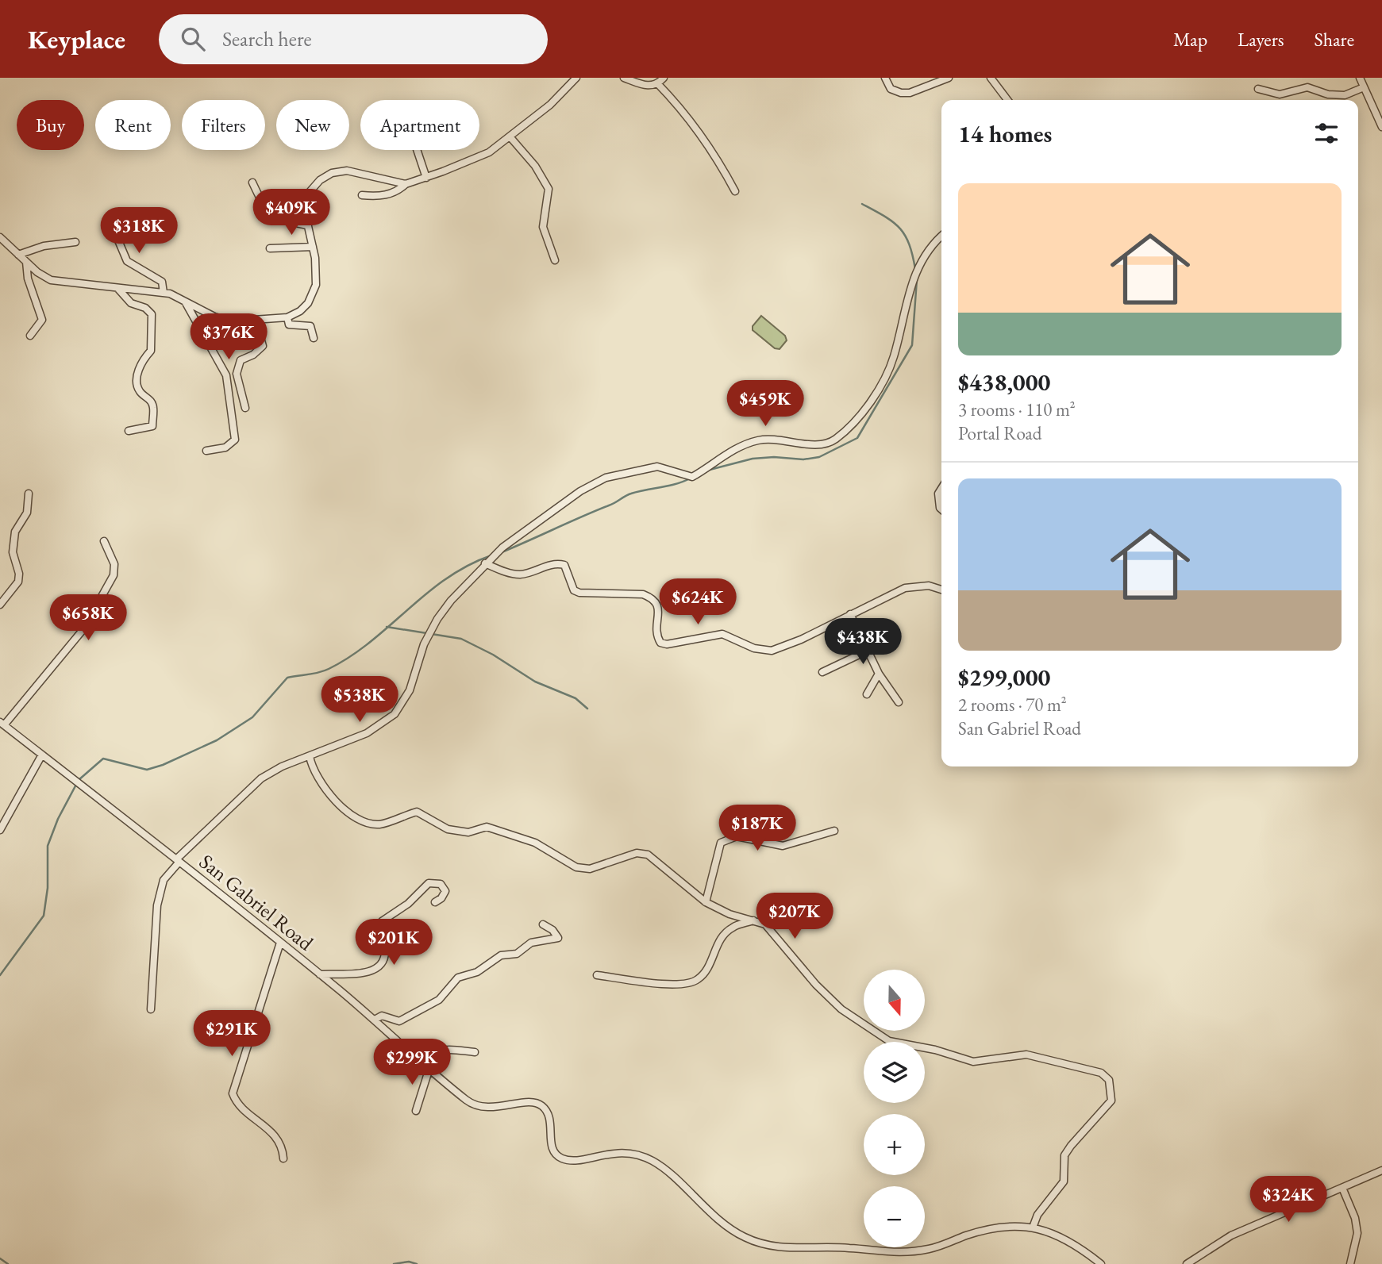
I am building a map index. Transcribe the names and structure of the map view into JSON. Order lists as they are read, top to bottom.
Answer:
{
  "streets": {
    "street": ["San Gabriel Road"]
  },
  "north": "bottom",
  "page": {
    "header": "Keyplace",
    "search": "Search here",
    "nav": ["Map", "Layers", "Share"],
    "chip": [
      "Buy",
      "Rent",
      "Filters",
      "New",
      "Apartment"
    ],
    "heading": "14 homes",
    "list": [
      {
        "name": "$438,000",
        "note": "3 rooms · 110 m² · Portal Road"
      },
      {
        "name": "$299,000",
        "note": "2 rooms · 70 m² · San Gabriel Road"
      }
    ],
    "price": [
      "$409K",
      "$318K",
      "$376K",
      "$459K",
      "$624K",
      "$658K",
      "$438K",
      "$538K",
      "$187K",
      "$207K",
      "$201K",
      "$291K",
      "$299K",
      "$324K"
    ],
    "map_buttons": ["+", "−"]
  }
}
